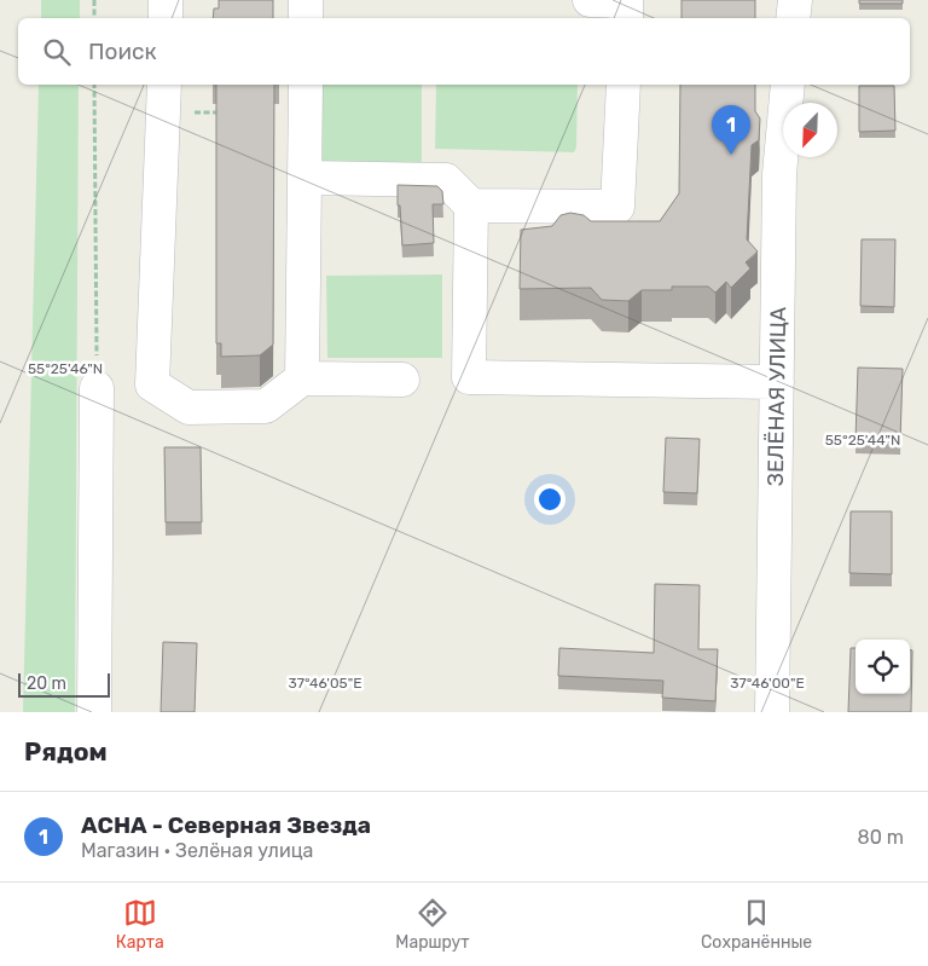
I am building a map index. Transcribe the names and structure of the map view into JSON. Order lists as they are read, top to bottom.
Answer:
{
  "streets": {
    "street": ["ЗЕЛЁНАЯ УЛИЦА"]
  },
  "scale_bar": "20 m",
  "north": "bottom left",
  "page": {
    "search": "Поиск",
    "pins": "1",
    "scale": "20 m",
    "heading": "Рядом",
    "list": [
      {
        "mark": "1",
        "name": "АСНА - Северная Звезда",
        "note": "Магазин · Зелёная улица",
        "value": "80 m"
      }
    ],
    "nav": ["Карта", "Маршрут", "Сохранённые"]
  },
  "coordinates": [
    "55°25'46\"N",
    "55°25'44\"N",
    "37°46'05\"E",
    "37°46'00\"E"
  ]
}
